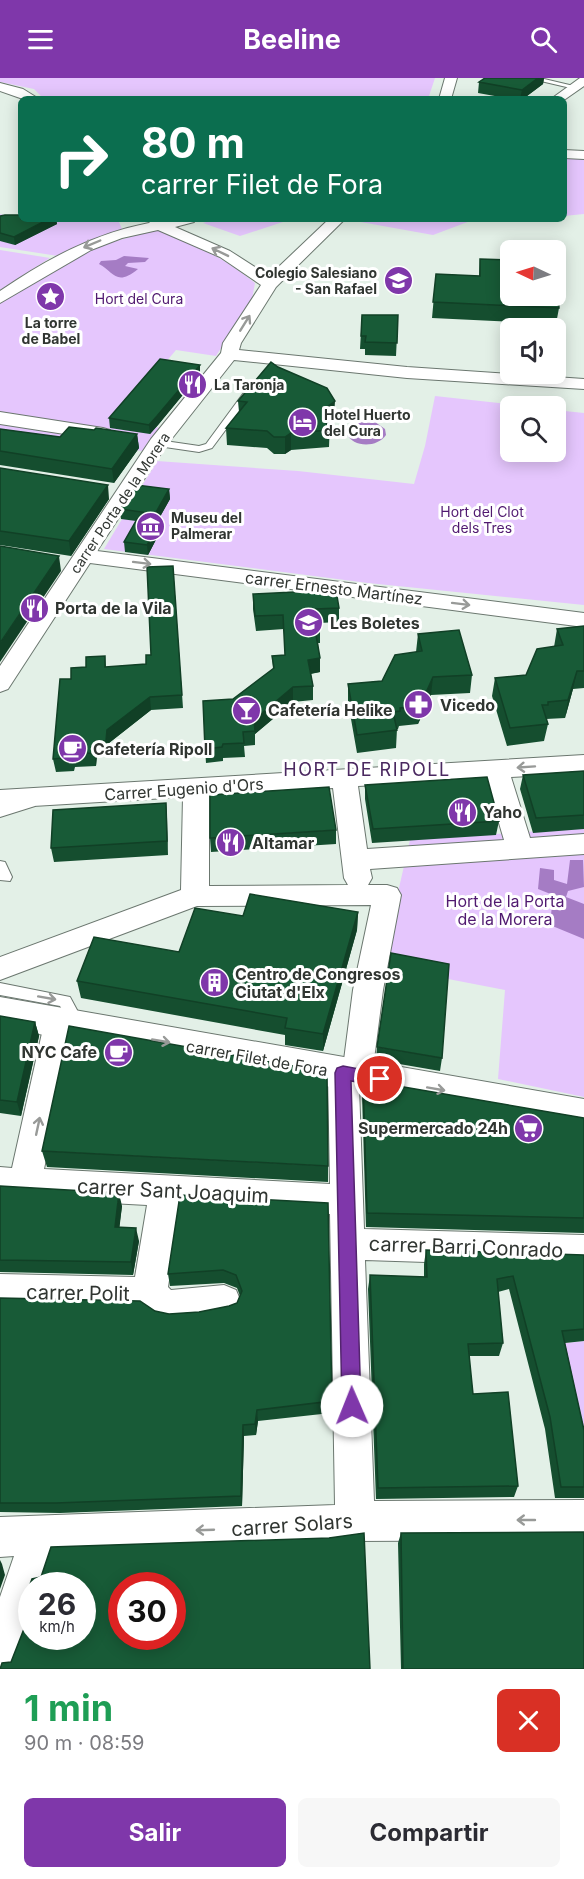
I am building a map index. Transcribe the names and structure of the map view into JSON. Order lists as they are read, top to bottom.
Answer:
{
  "streets": {
    "street": [
      "carrer Porta de la Morera",
      "carrer Ernesto Martínez",
      "Carrer Eugenio d'Ors",
      "carrer Filet de Fora",
      "carrer Sant Joaquim",
      "carrer Barri Conrado",
      "carrer Polit",
      "carrer Solars"
    ]
  },
  "crossings": [
    ["carrer Porta de la Morera", "carrer Ernesto Martínez"]
  ],
  "one_way": ["carrer Solars"],
  "districts": ["HORT DE RIPOLL"],
  "parks": ["Hort del Cura", "Hort del Clot dels Tres", "Hort de la Porta de la Morera"],
  "places": {
    "school or university": ["Colegio Salesiano - San Rafael", "Les Boletes"],
    "place": ["La torre de Babel"],
    "restaurant": [
      "La Taronja",
      "Porta de la Vila",
      "Yaho",
      "Altamar"
    ],
    "hotel": ["Hotel Huerto del Cura"],
    "museum": ["Museu del Palmerar"],
    "pharmacy": ["Vicedo"],
    "bar": ["Cafetería Helike"],
    "cafe": ["Cafetería Ripoll", "NYC Cafe"],
    "building": ["Centro de Congresos Ciutat d'Elx"],
    "supermarket": ["Supermercado 24h"]
  },
  "north": "left",
  "page": {
    "header": "Beeline",
    "turn": ["80 m", "carrer Filet de Fora"],
    "speed": "26 km/h",
    "limit": "30",
    "heading": ["1 min", "90 m · 08:59"],
    "buttons": ["Salir", "Compartir"]
  }
}
